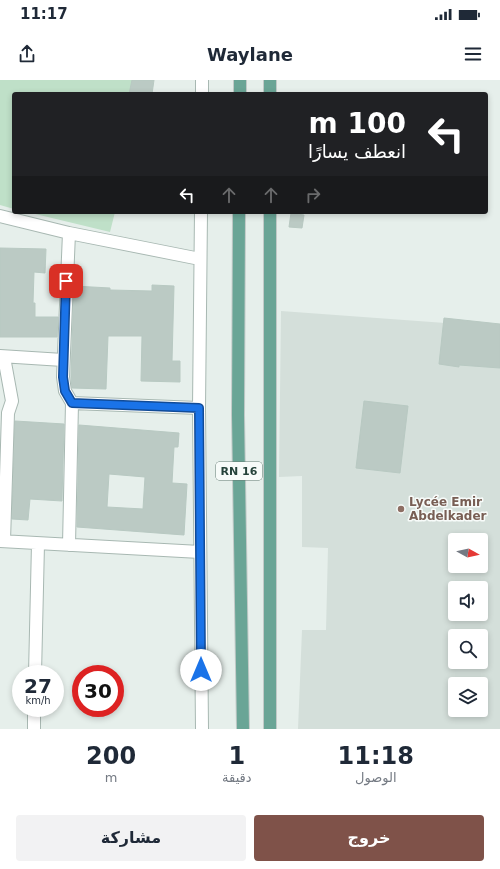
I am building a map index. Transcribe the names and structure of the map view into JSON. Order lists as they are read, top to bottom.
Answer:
{
  "streets": {
    "main road": ["RN 16"]
  },
  "places": ["Lycée Emir Abdelkader"],
  "north": "right",
  "page": {
    "status": "11:17",
    "header": "Waylane",
    "turn": ["100 m", "انعطف يسارًا"],
    "speed": "27 km/h",
    "limit": "30",
    "eta": [
      "11:18",
      "الوصول",
      "1",
      "دقيقة",
      "200",
      "m"
    ],
    "buttons": ["خروج", "مشاركة"]
  }
}
